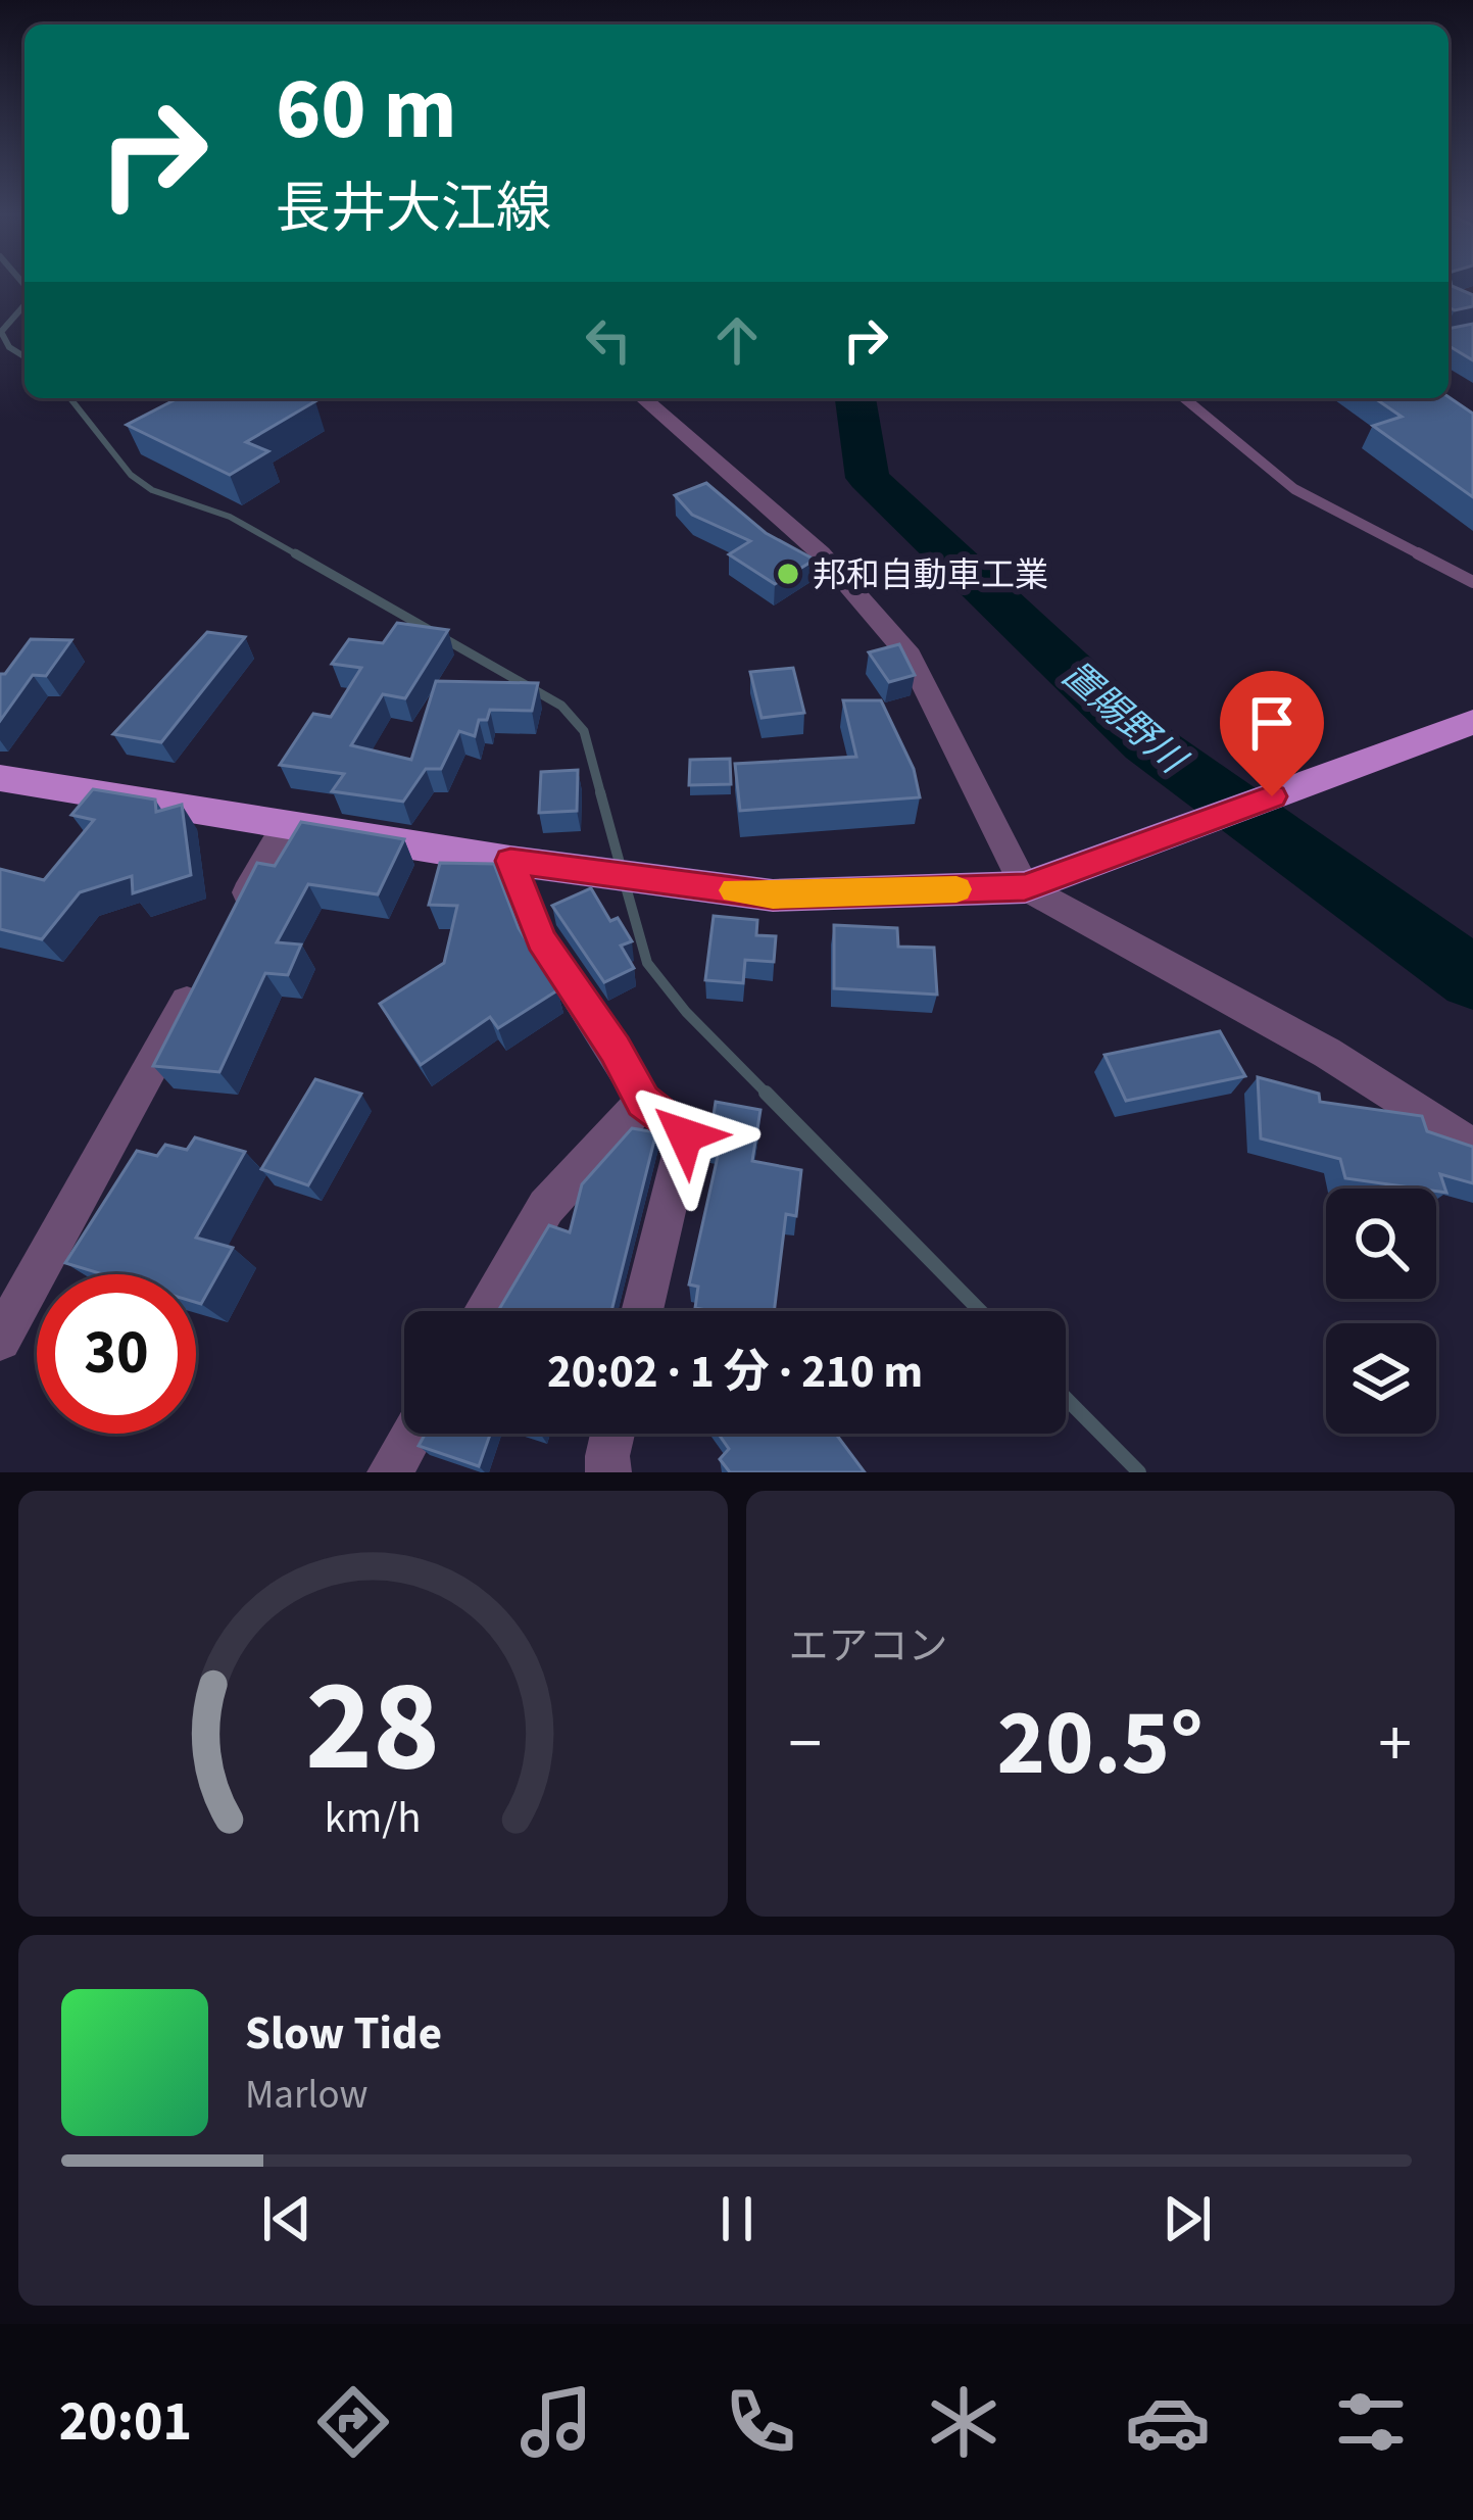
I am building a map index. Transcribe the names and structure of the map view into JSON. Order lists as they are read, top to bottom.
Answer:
{
  "water": ["置賜野川"],
  "places": ["邦和自動車工業"],
  "page": {
    "turn": ["60 m", "長井大江線"],
    "limit": "30",
    "trip": "20:02 · 1 分 · 210 m",
    "tile": "エアコン",
    "heat": ["−", "20.5°", "+"],
    "song": ["Slow Tide", "Marlow"],
    "tabs": "20:01",
    "gauge": ["28", "km/h"]
  }
}
